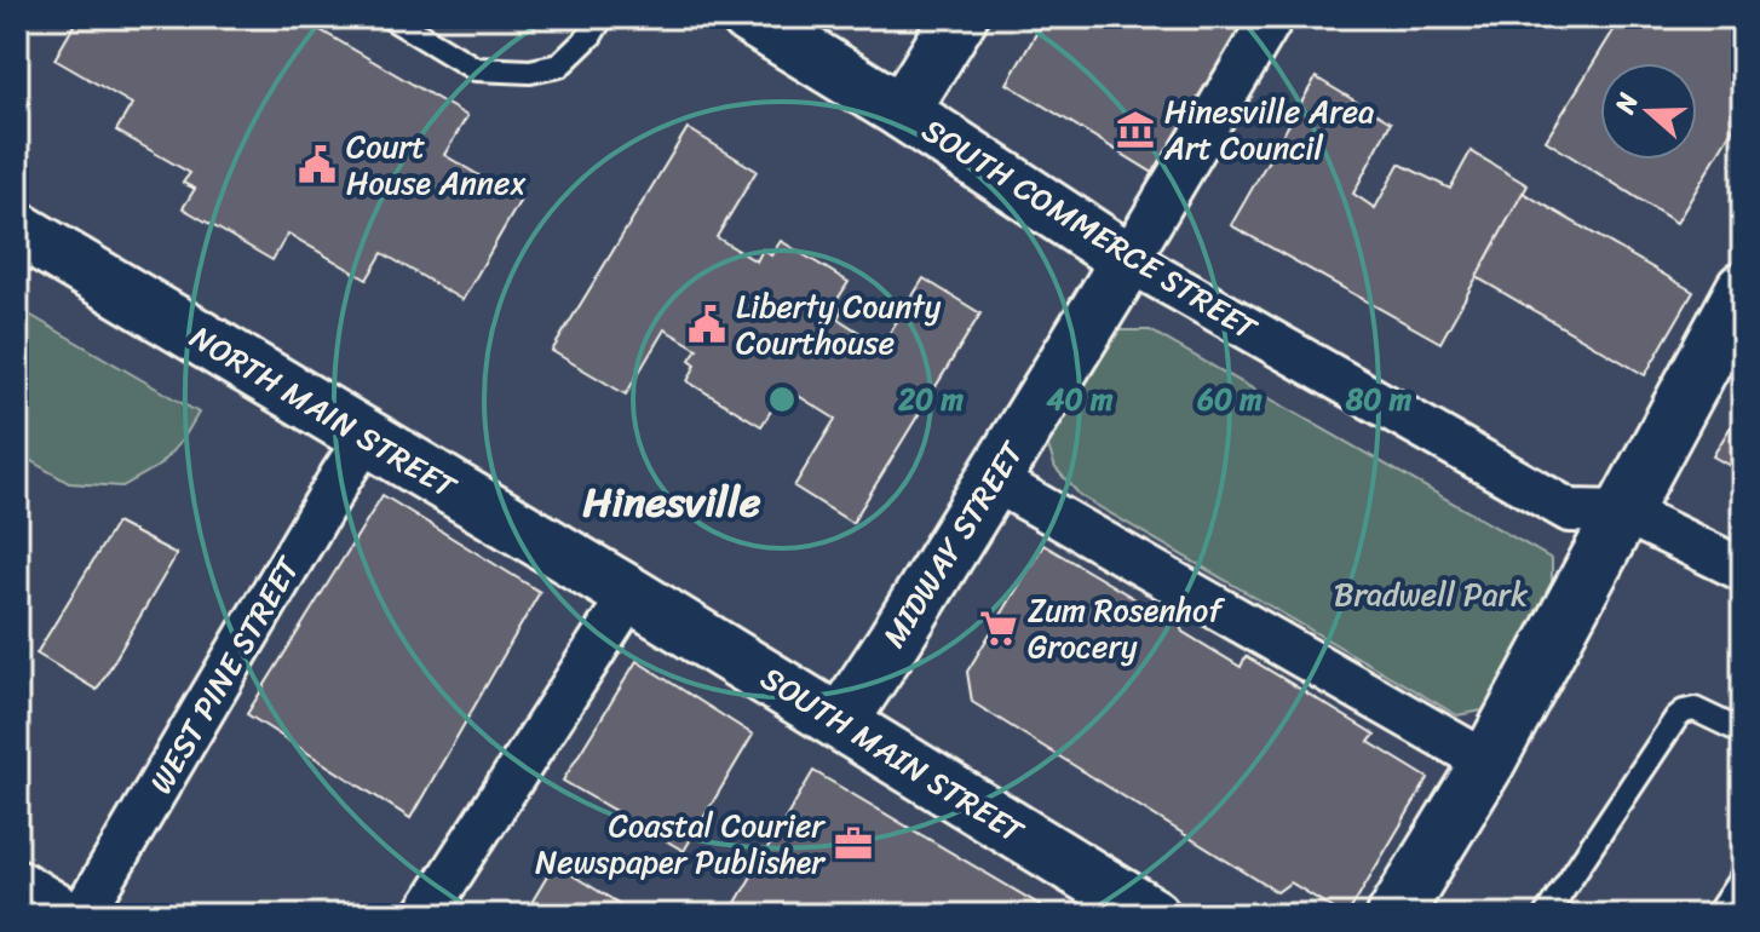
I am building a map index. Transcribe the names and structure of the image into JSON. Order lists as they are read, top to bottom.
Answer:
{
  "streets": {
    "street": [
      "SOUTH COMMERCE STREET",
      "NORTH MAIN STREET",
      "MIDWAY STREET",
      "WEST PINE STREET",
      "SOUTH MAIN STREET"
    ]
  },
  "crossings": [
    ["SOUTH COMMERCE STREET", "MIDWAY STREET"],
    ["NORTH MAIN STREET", "WEST PINE STREET"],
    ["NORTH MAIN STREET", "SOUTH MAIN STREET"],
    ["MIDWAY STREET", "SOUTH MAIN STREET"]
  ],
  "districts": ["Hinesville"],
  "parks": ["Bradwell Park"],
  "places": {
    "museum": ["Hinesville Area Art Council"],
    "public building": ["Court House Annex", "Liberty County Courthouse"],
    "supermarket": ["Zum Rosenhof Grocery"],
    "office": ["Coastal Courier Newspaper Publisher"]
  },
  "north": "left",
  "rings": [
    "20 m",
    "40 m",
    "60 m",
    "80 m"
  ]
}
